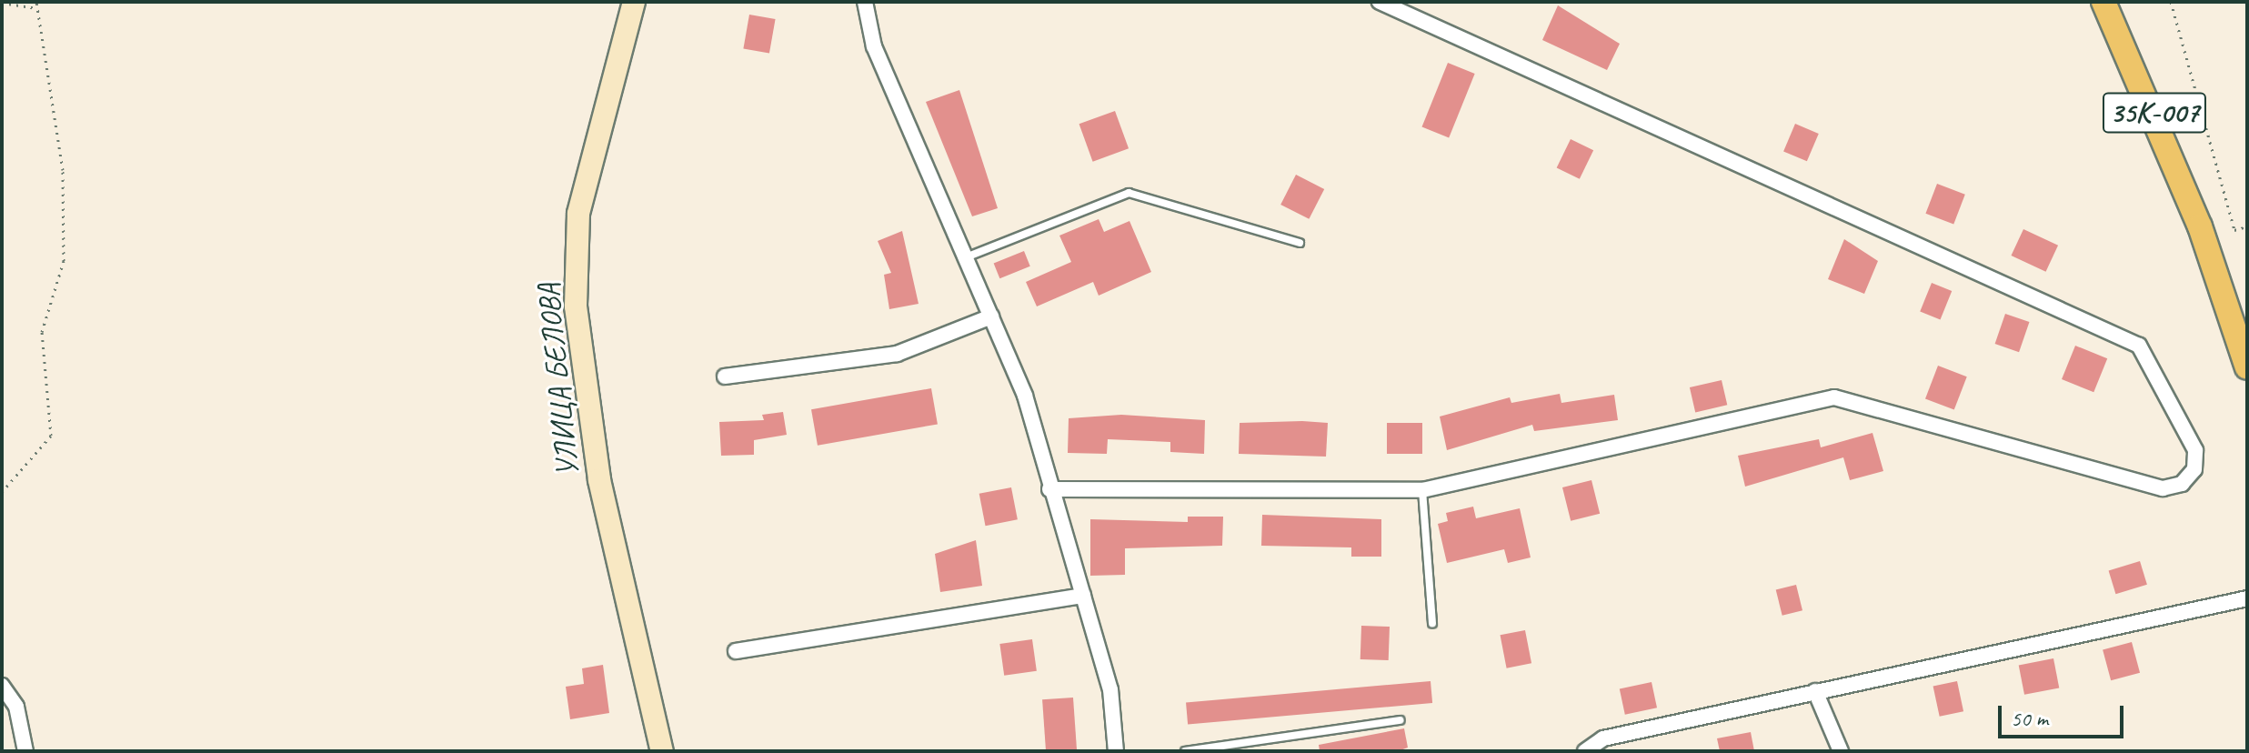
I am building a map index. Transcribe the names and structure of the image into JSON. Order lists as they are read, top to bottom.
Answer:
{
  "streets": {
    "main road": ["35К-007", "УЛИЦА БЕЛОВА"]
  },
  "scale_bar": "50 m"
}
